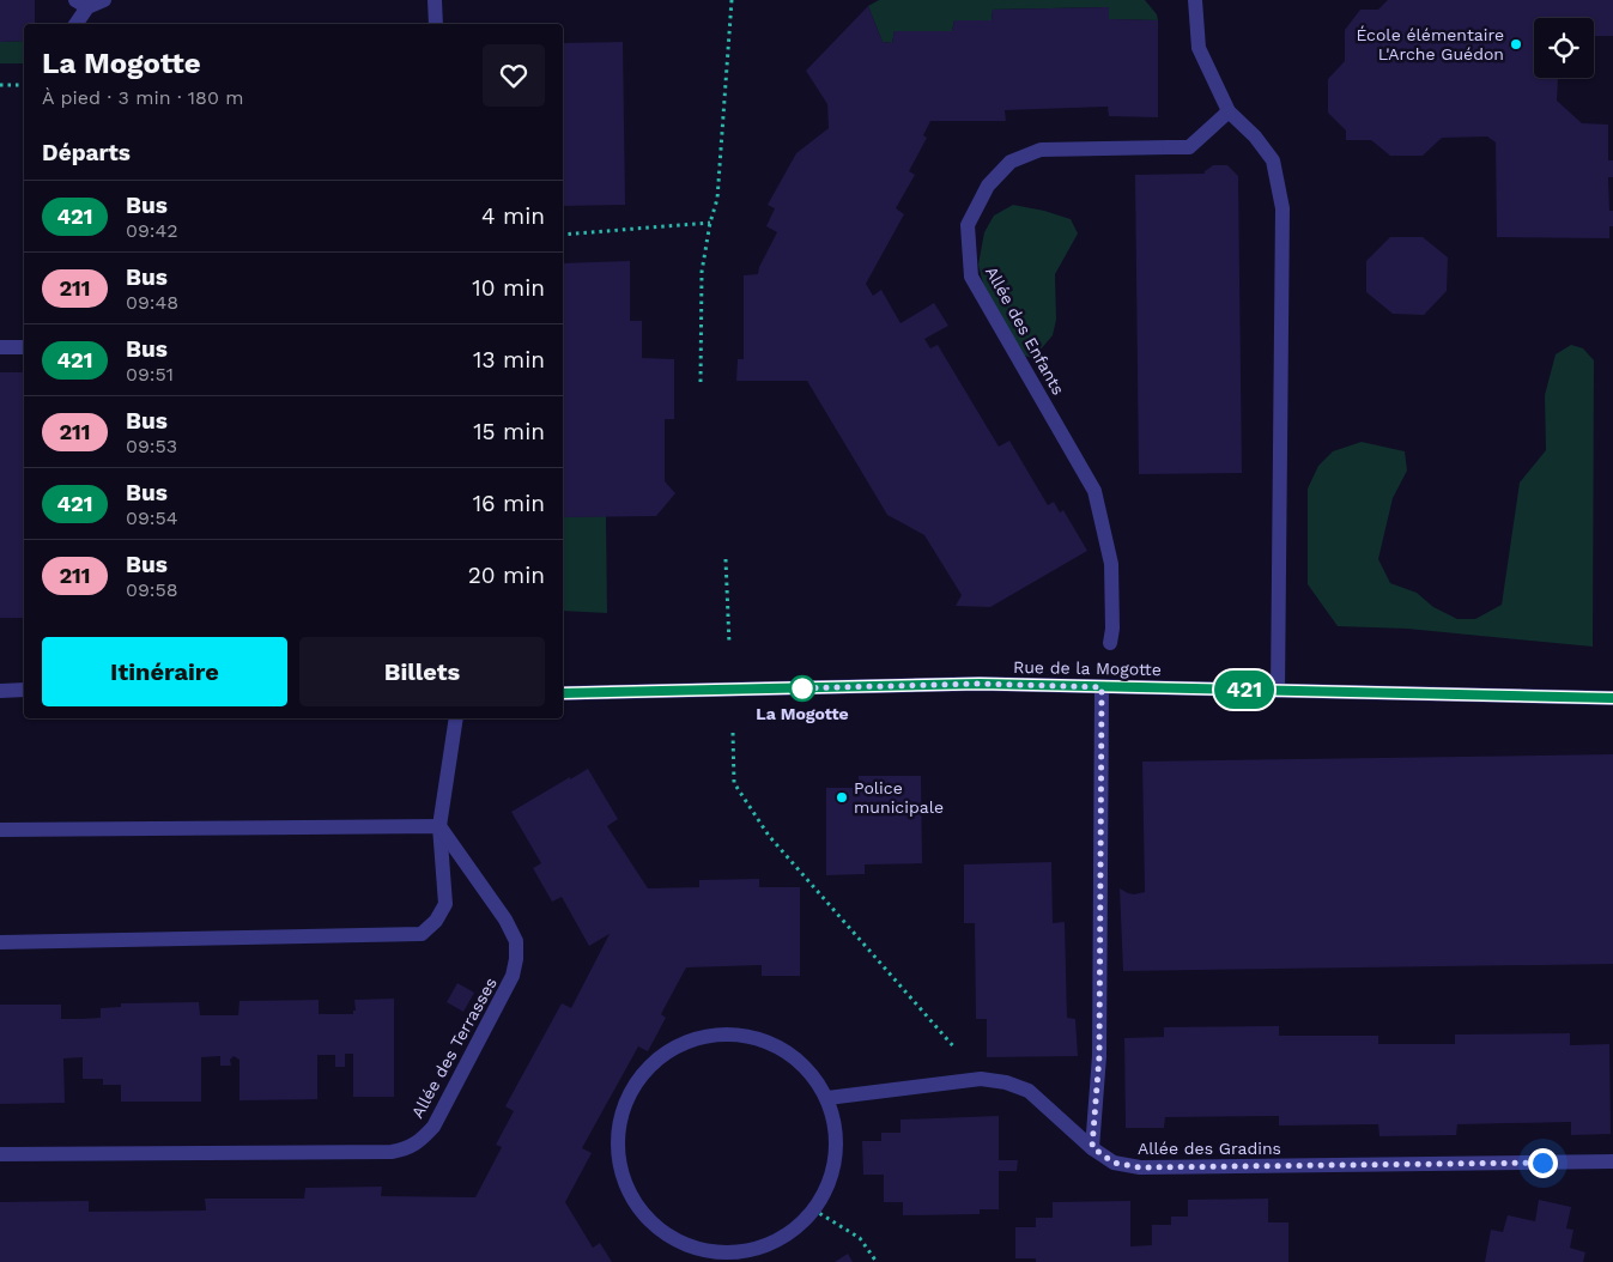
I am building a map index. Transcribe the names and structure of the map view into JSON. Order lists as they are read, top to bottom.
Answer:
{
  "streets": {
    "street": [
      "Allée des Enfants",
      "Rue de la Mogotte",
      "Allée des Terrasses",
      "Allée des Gradins"
    ]
  },
  "places": ["École élémentaire L'Arche Guédon", "La Mogotte", "Police municipale"],
  "lines": ["bus line 421"],
  "page": {
    "on_map": "421",
    "heading": [
      ["La Mogotte", "À pied · 3 min · 180 m"],
      "Départs"
    ],
    "list": [
      {
        "mark": "421",
        "name": "Bus",
        "note": "09:42",
        "value": "4 min"
      },
      {
        "mark": "211",
        "name": "Bus",
        "note": "09:48",
        "value": "10 min"
      },
      {
        "mark": "421",
        "name": "Bus",
        "note": "09:51",
        "value": "13 min"
      },
      {
        "mark": "211",
        "name": "Bus",
        "note": "09:53",
        "value": "15 min"
      },
      {
        "mark": "421",
        "name": "Bus",
        "note": "09:54",
        "value": "16 min"
      },
      {
        "mark": "211",
        "name": "Bus",
        "note": "09:58",
        "value": "20 min"
      }
    ],
    "buttons": ["Itinéraire", "Billets"]
  }
}
